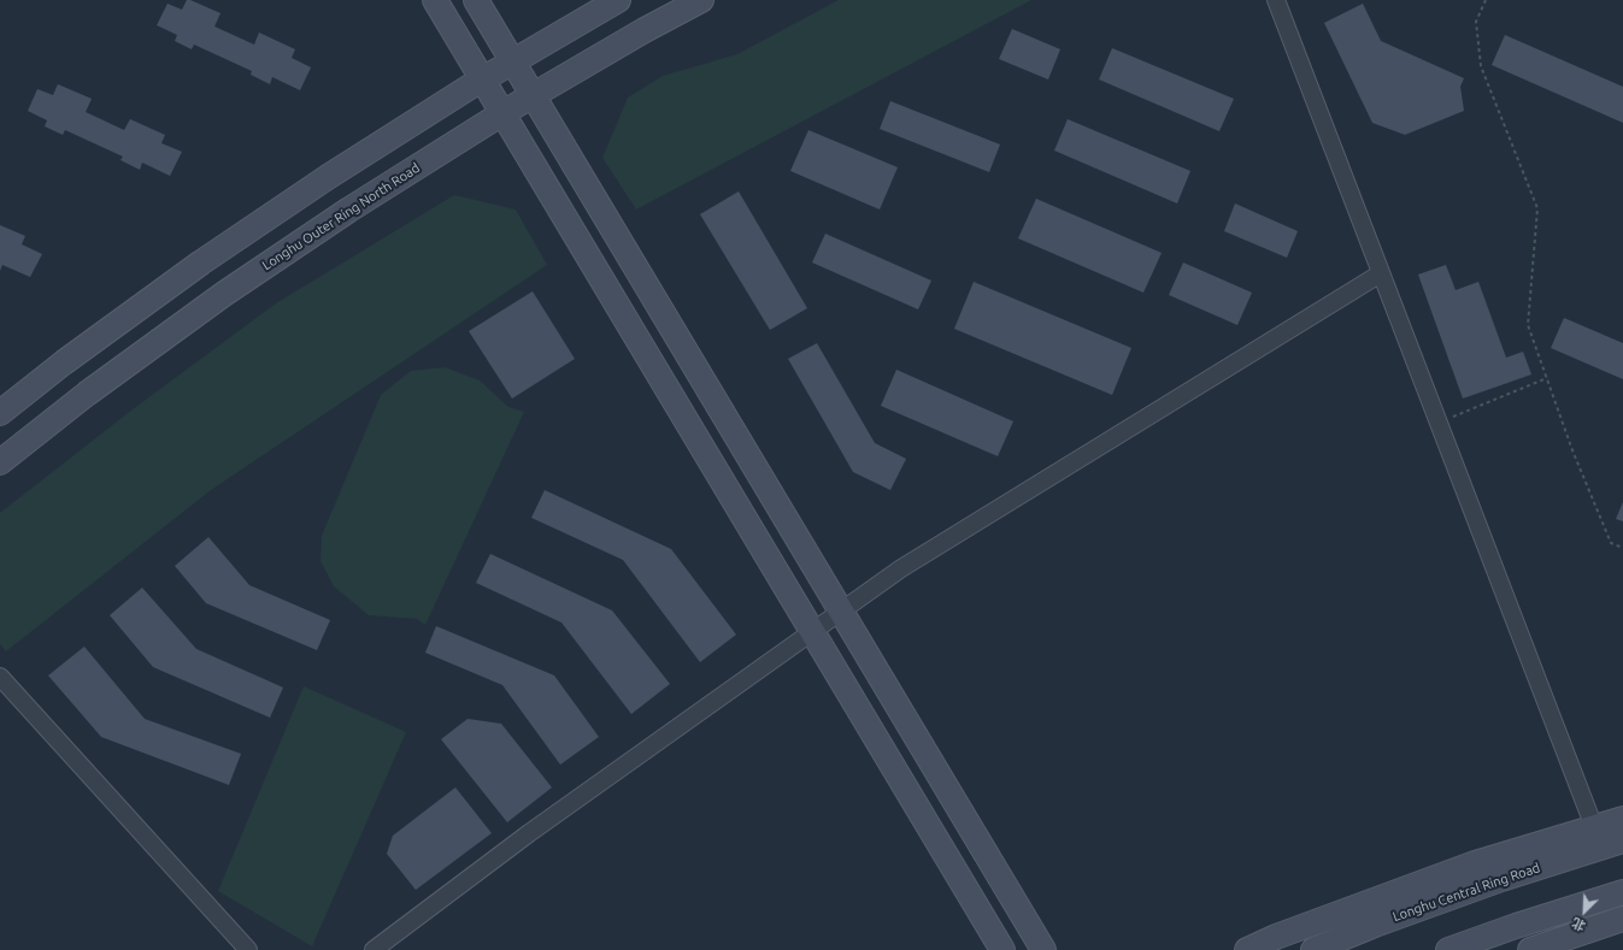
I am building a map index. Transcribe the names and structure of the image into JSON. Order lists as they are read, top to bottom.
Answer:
{
  "streets": {
    "street": ["Longhu Outer Ring North Road", "Longhu Central Ring Road"]
  },
  "north": "bottom left"
}
